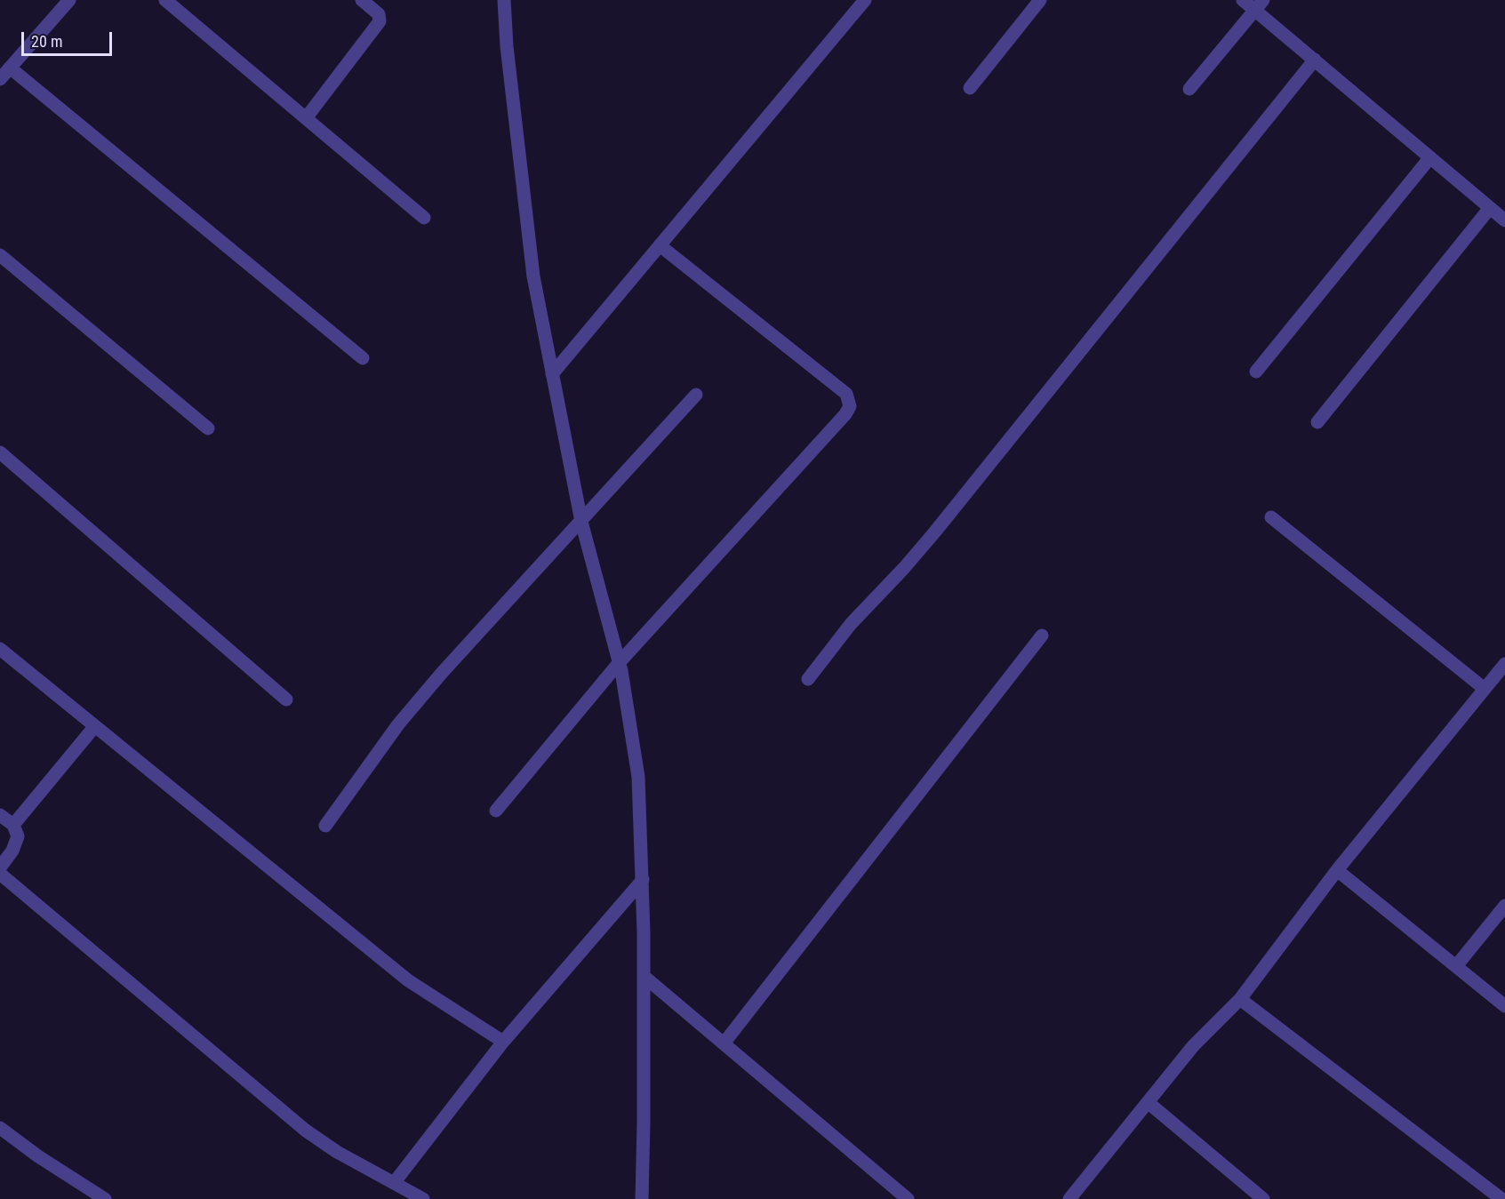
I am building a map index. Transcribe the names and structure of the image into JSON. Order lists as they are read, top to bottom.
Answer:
{
  "scale_bar": "20 m"
}
